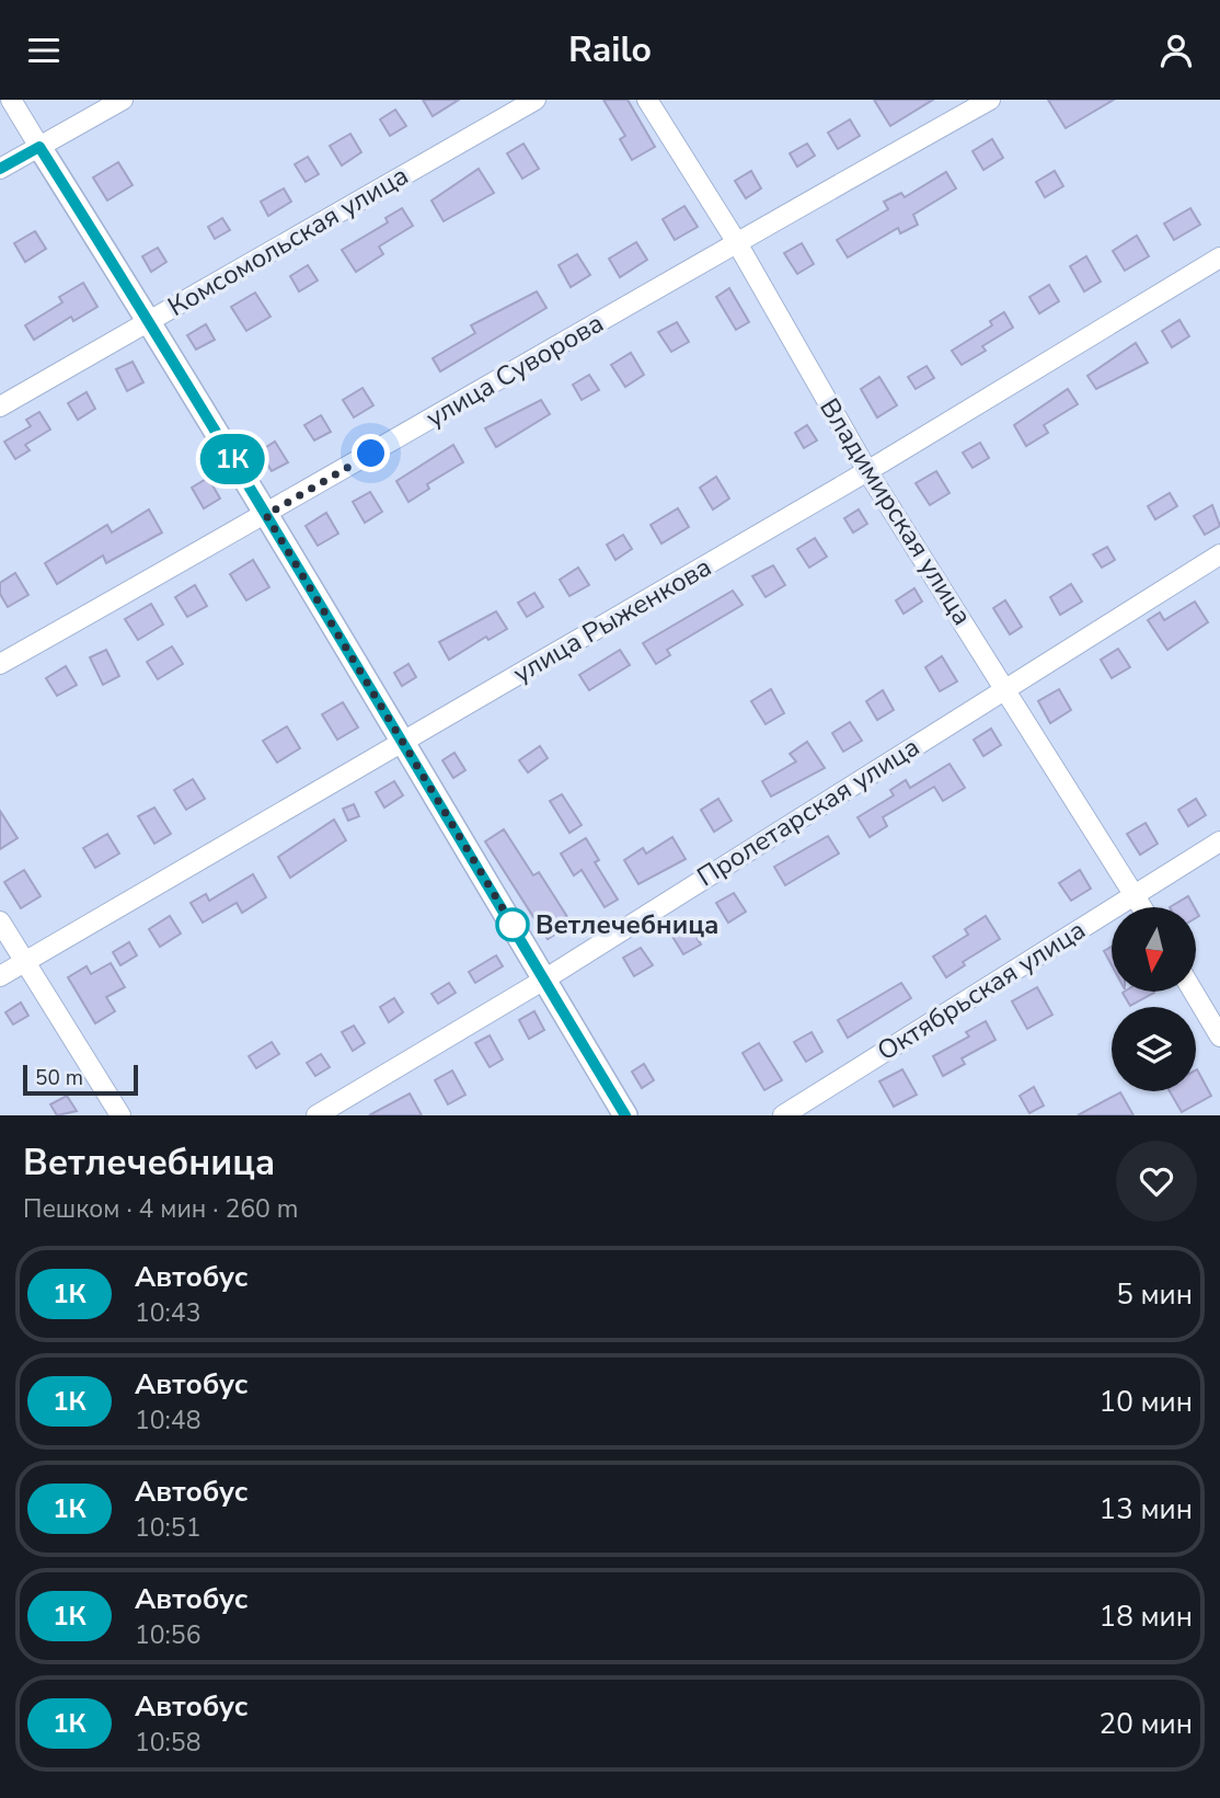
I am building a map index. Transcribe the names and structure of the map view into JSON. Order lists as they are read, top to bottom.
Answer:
{
  "streets": {
    "street": [
      "Комсомольская улица",
      "улица Суворова",
      "Владимирская улица",
      "улица Рыженкова",
      "Пролетарская улица",
      "Октябрьская улица"
    ]
  },
  "crossings": [
    ["улица Суворова", "Владимирская улица"],
    ["Владимирская улица", "улица Рыженкова"],
    ["Владимирская улица", "Пролетарская улица"],
    ["Владимирская улица", "Октябрьская улица"]
  ],
  "places": ["Ветлечебница"],
  "lines": ["bus line 1К"],
  "scale_bar": "50 m",
  "north": "bottom",
  "page": {
    "header": "Railo",
    "on_map": "1К",
    "scale": "50 m",
    "heading": ["Ветлечебница", "Пешком · 4 мин · 260 m"],
    "list": [
      {
        "mark": "1К",
        "name": "Автобус",
        "note": "10:43",
        "value": "5 мин"
      },
      {
        "mark": "1К",
        "name": "Автобус",
        "note": "10:48",
        "value": "10 мин"
      },
      {
        "mark": "1К",
        "name": "Автобус",
        "note": "10:51",
        "value": "13 мин"
      },
      {
        "mark": "1К",
        "name": "Автобус",
        "note": "10:56",
        "value": "18 мин"
      },
      {
        "mark": "1К",
        "name": "Автобус",
        "note": "10:58",
        "value": "20 мин"
      }
    ]
  }
}
